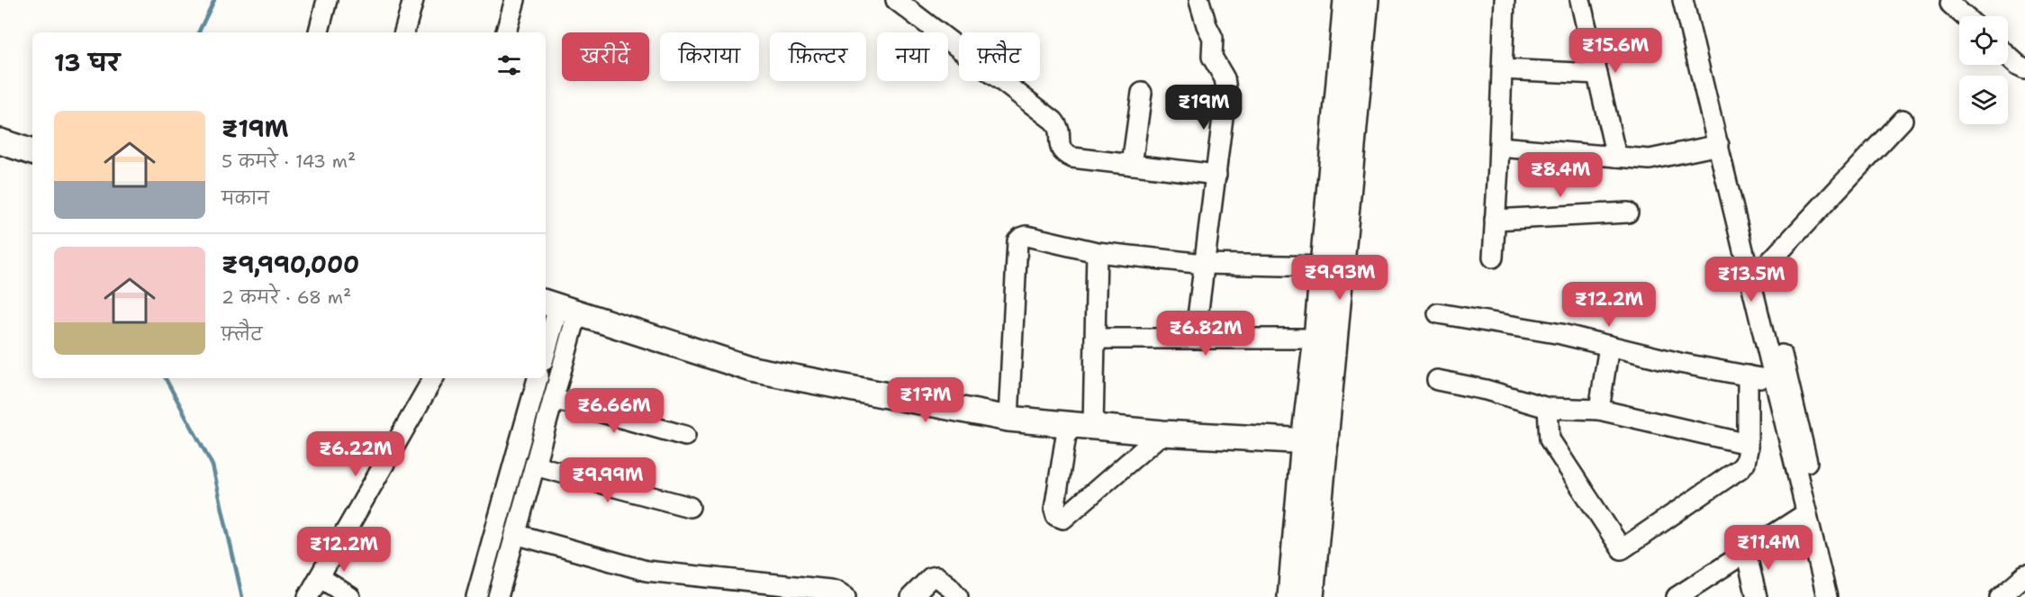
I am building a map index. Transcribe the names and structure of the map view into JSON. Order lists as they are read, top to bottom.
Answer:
{
  "page": {
    "price": [
      "₹15.6M",
      "₹19M",
      "₹8.4M",
      "₹9.93M",
      "₹13.5M",
      "₹12.2M",
      "₹6.82M",
      "₹17M",
      "₹6.66M",
      "₹6.22M",
      "₹9.99M",
      "₹11.4M",
      "₹12.2M"
    ],
    "chip": [
      "खरीदें",
      "किराया",
      "फ़िल्टर",
      "नया",
      "फ़्लैट"
    ],
    "heading": "13 घर",
    "list": [
      {
        "name": "₹19M",
        "note": "5 कमरे · 143 m² · मकान"
      },
      {
        "name": "₹9,990,000",
        "note": "2 कमरे · 68 m² · फ़्लैट"
      }
    ]
  }
}
